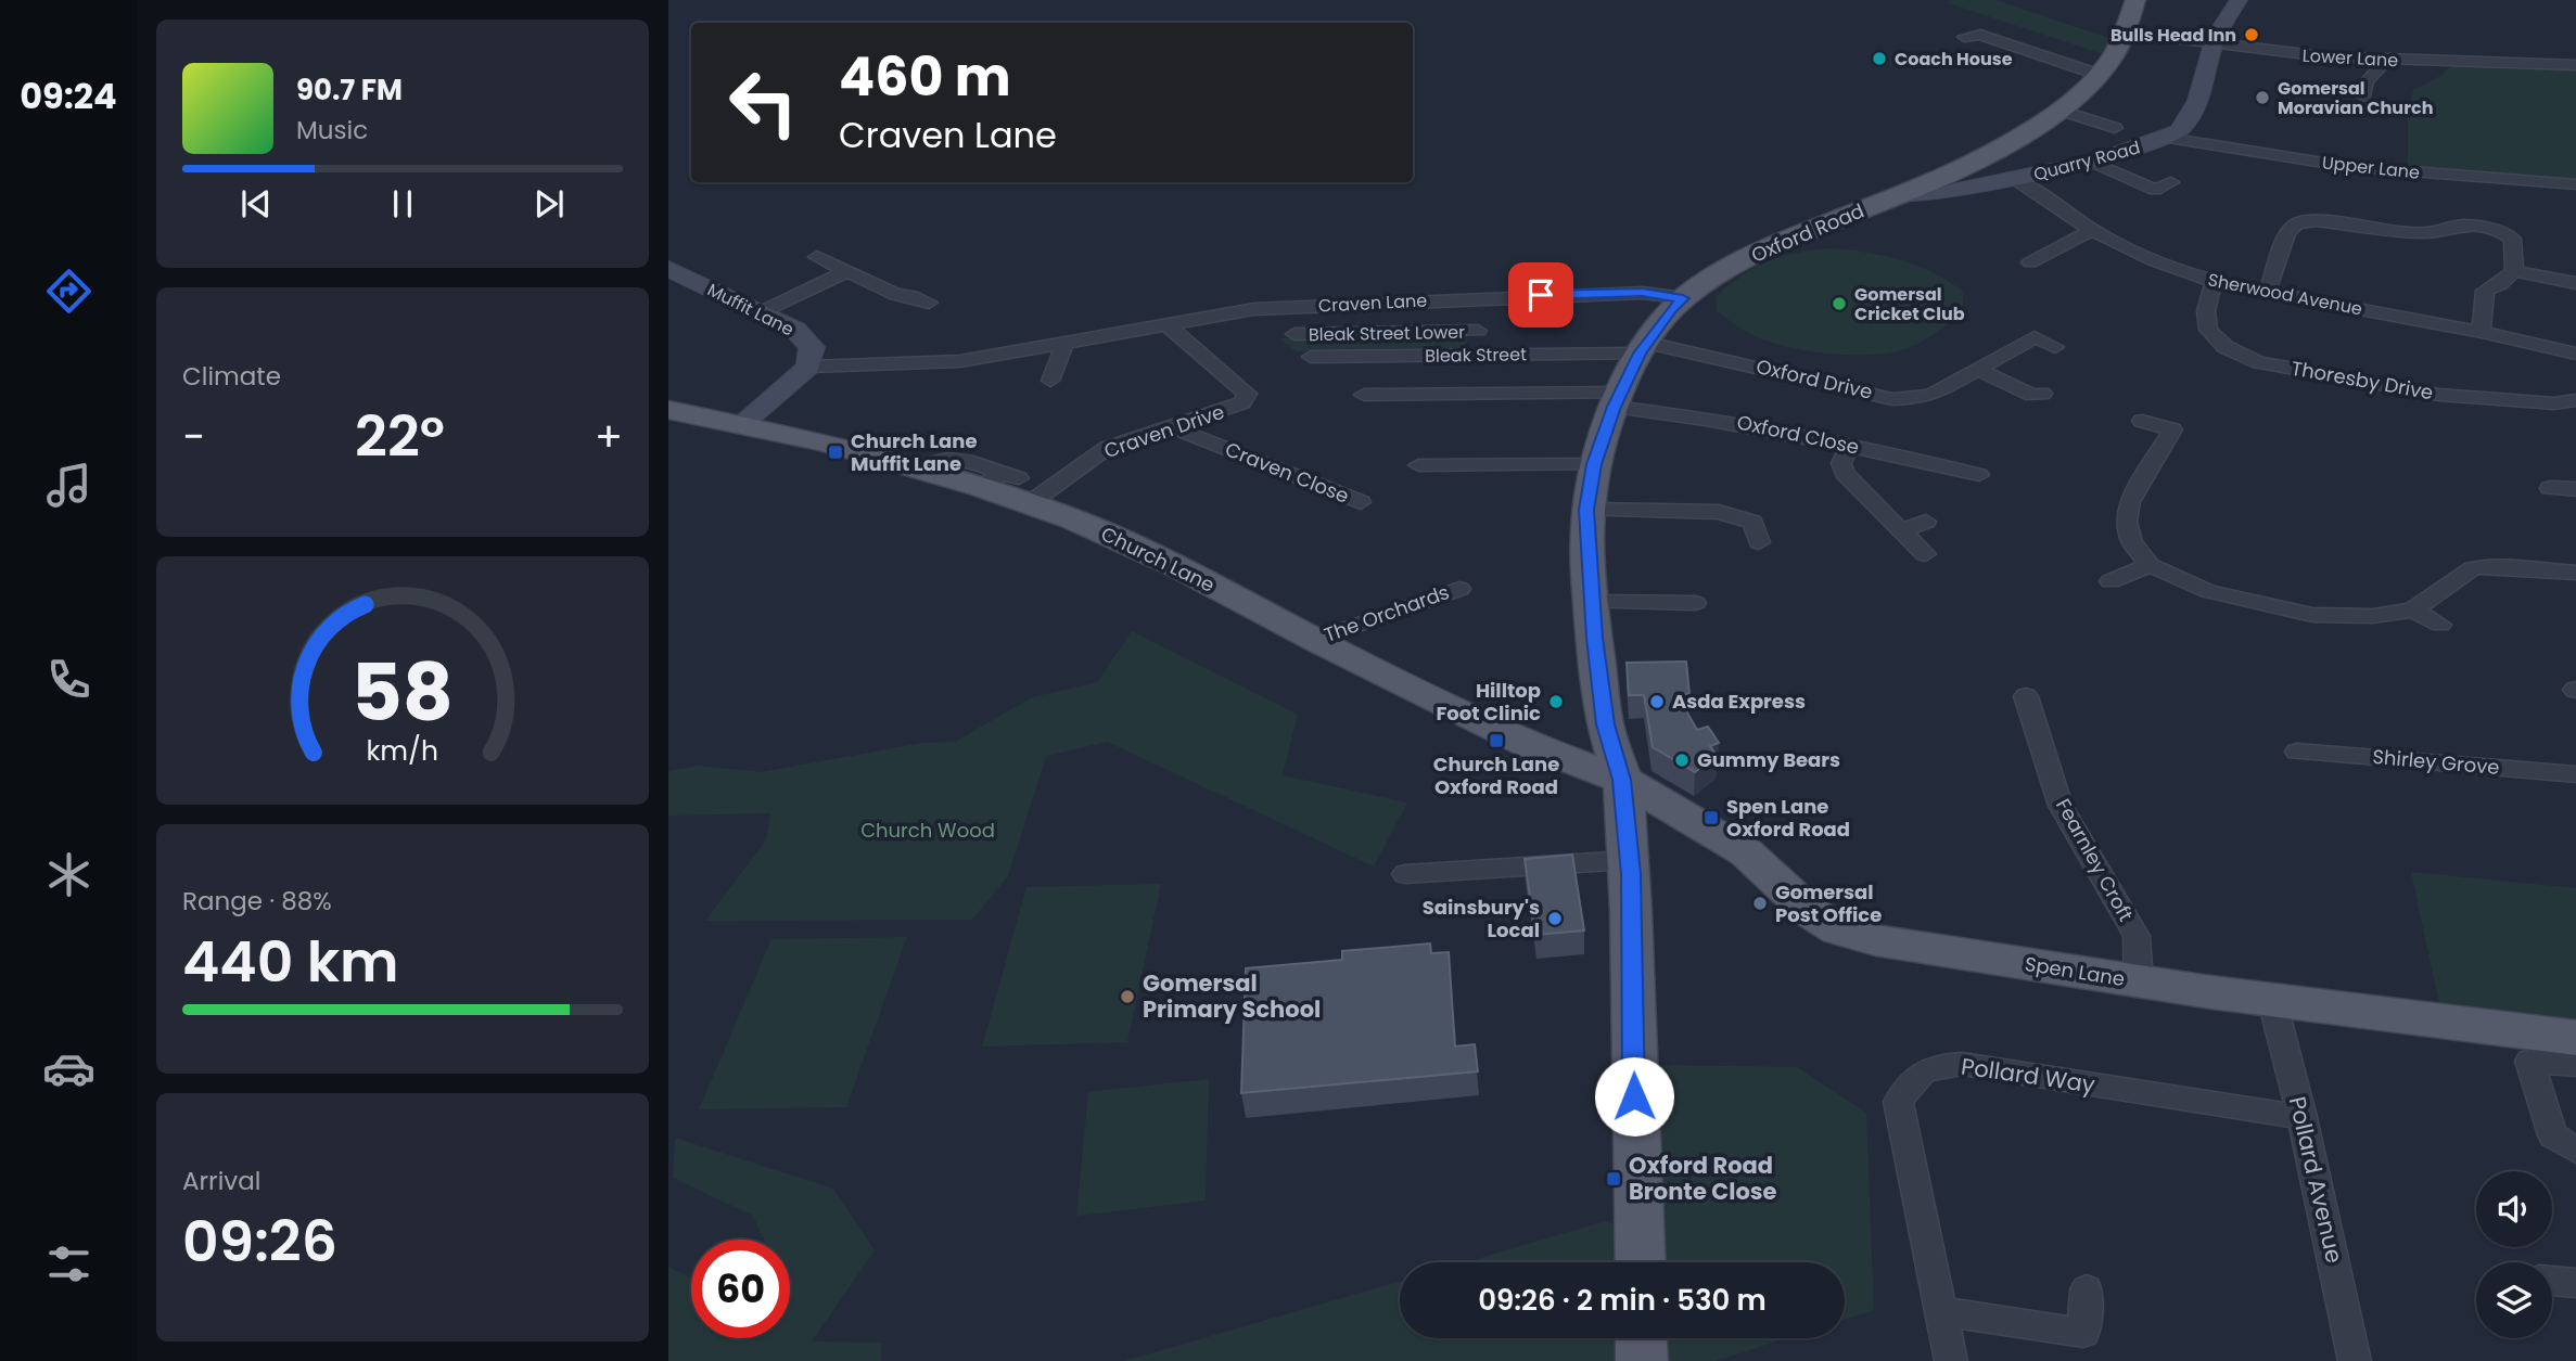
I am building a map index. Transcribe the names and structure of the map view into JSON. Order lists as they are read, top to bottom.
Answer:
{
  "streets": {
    "main road": ["Oxford Road", "Church Lane", "Spen Lane"],
    "street": [
      "Lower Lane",
      "Quarry Road",
      "Upper Lane",
      "Sherwood Avenue",
      "Craven Lane",
      "Muffit Lane",
      "Bleak Street Lower",
      "Bleak Street",
      "Oxford Drive",
      "Thoresby Drive",
      "Craven Drive",
      "Oxford Close",
      "Craven Close",
      "The Orchards",
      "Shirley Grove",
      "Fearnley Croft",
      "Pollard Way",
      "Pollard Avenue"
    ]
  },
  "crossings": [
    ["Lower Lane", "Quarry Road"],
    ["Lower Lane", "Oxford Road"],
    ["Quarry Road", "Upper Lane"],
    ["Quarry Road", "Oxford Road"],
    ["Quarry Road", "Sherwood Avenue"],
    ["Oxford Road", "Craven Lane"],
    ["Oxford Road", "Bleak Street"],
    ["Oxford Road", "Oxford Drive"],
    ["Oxford Road", "Oxford Close"],
    ["Oxford Road", "Church Lane"],
    ["Oxford Road", "Spen Lane"],
    ["Sherwood Avenue", "Thoresby Drive"],
    ["Craven Lane", "Muffit Lane"],
    ["Craven Lane", "Craven Drive"],
    ["Bleak Street", "Oxford Drive"],
    ["Craven Drive", "Craven Close"],
    ["Craven Drive", "Church Lane"],
    ["Church Lane", "The Orchards"],
    ["Church Lane", "Spen Lane"],
    ["Fearnley Croft", "Spen Lane"],
    ["Spen Lane", "Pollard Avenue"],
    ["Pollard Way", "Pollard Avenue"]
  ],
  "parks": ["Church Wood"],
  "places": {
    "other": [
      "Bulls Head Inn",
      "Coach House",
      "Gomersal Moravian Church",
      "Gomersal Cricket Club",
      "Hilltop Foot Clinic",
      "Asda Express",
      "Gummy Bears",
      "Gomersal Post Office",
      "Sainsbury's Local",
      "Gomersal Primary School"
    ],
    "transit": [
      "Church Lane Muffit Lane",
      "Church Lane Oxford Road",
      "Spen Lane Oxford Road",
      "Oxford Road Bronte Close"
    ]
  },
  "page": {
    "tabs": "09:24",
    "turn": ["460 m", "Craven Lane"],
    "song": ["90.7 FM", "Music"],
    "tile": [
      "Climate",
      ["Range · 88%", "440 km"],
      ["Arrival", "09:26"]
    ],
    "heat": ["−", "22°", "+"],
    "limit": "60",
    "trip": "09:26 · 2 min · 530 m",
    "gauge": ["58", "km/h"]
  }
}
